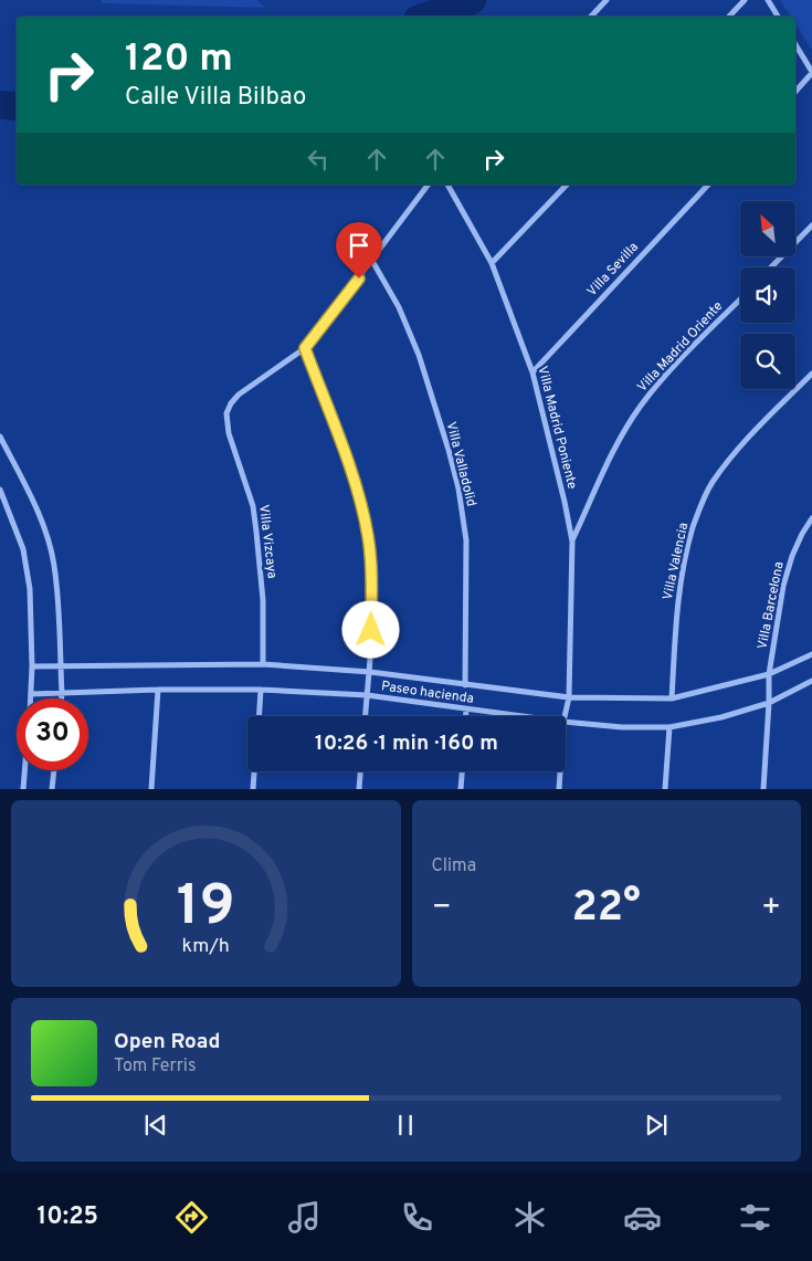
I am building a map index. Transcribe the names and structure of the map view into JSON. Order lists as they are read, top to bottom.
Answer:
{
  "streets": {
    "street": [
      "Villa Sevilla",
      "Villa Madrid Oriente",
      "Villa Madrid Poniente",
      "Villa Valladolid",
      "Villa Vizcaya",
      "Villa Valencia",
      "Villa Barcelona",
      "Paseo hacienda"
    ]
  },
  "crossings": [
    ["Villa Sevilla", "Villa Madrid Poniente"],
    ["Villa Madrid Oriente", "Villa Madrid Poniente"],
    ["Villa Madrid Poniente", "Paseo hacienda"],
    ["Villa Valladolid", "Paseo hacienda"],
    ["Villa Vizcaya", "Paseo hacienda"],
    ["Villa Valencia", "Paseo hacienda"],
    ["Villa Barcelona", "Paseo hacienda"]
  ],
  "north": "top left",
  "page": {
    "turn": ["120 m", "Calle Villa Bilbao"],
    "limit": "30",
    "trip": "10:26 · 1 min · 160 m",
    "tile": "Clima",
    "heat": ["−", "22°", "+"],
    "song": ["Open Road", "Tom Ferris"],
    "tabs": "10:25",
    "gauge": ["19", "km/h"]
  }
}
